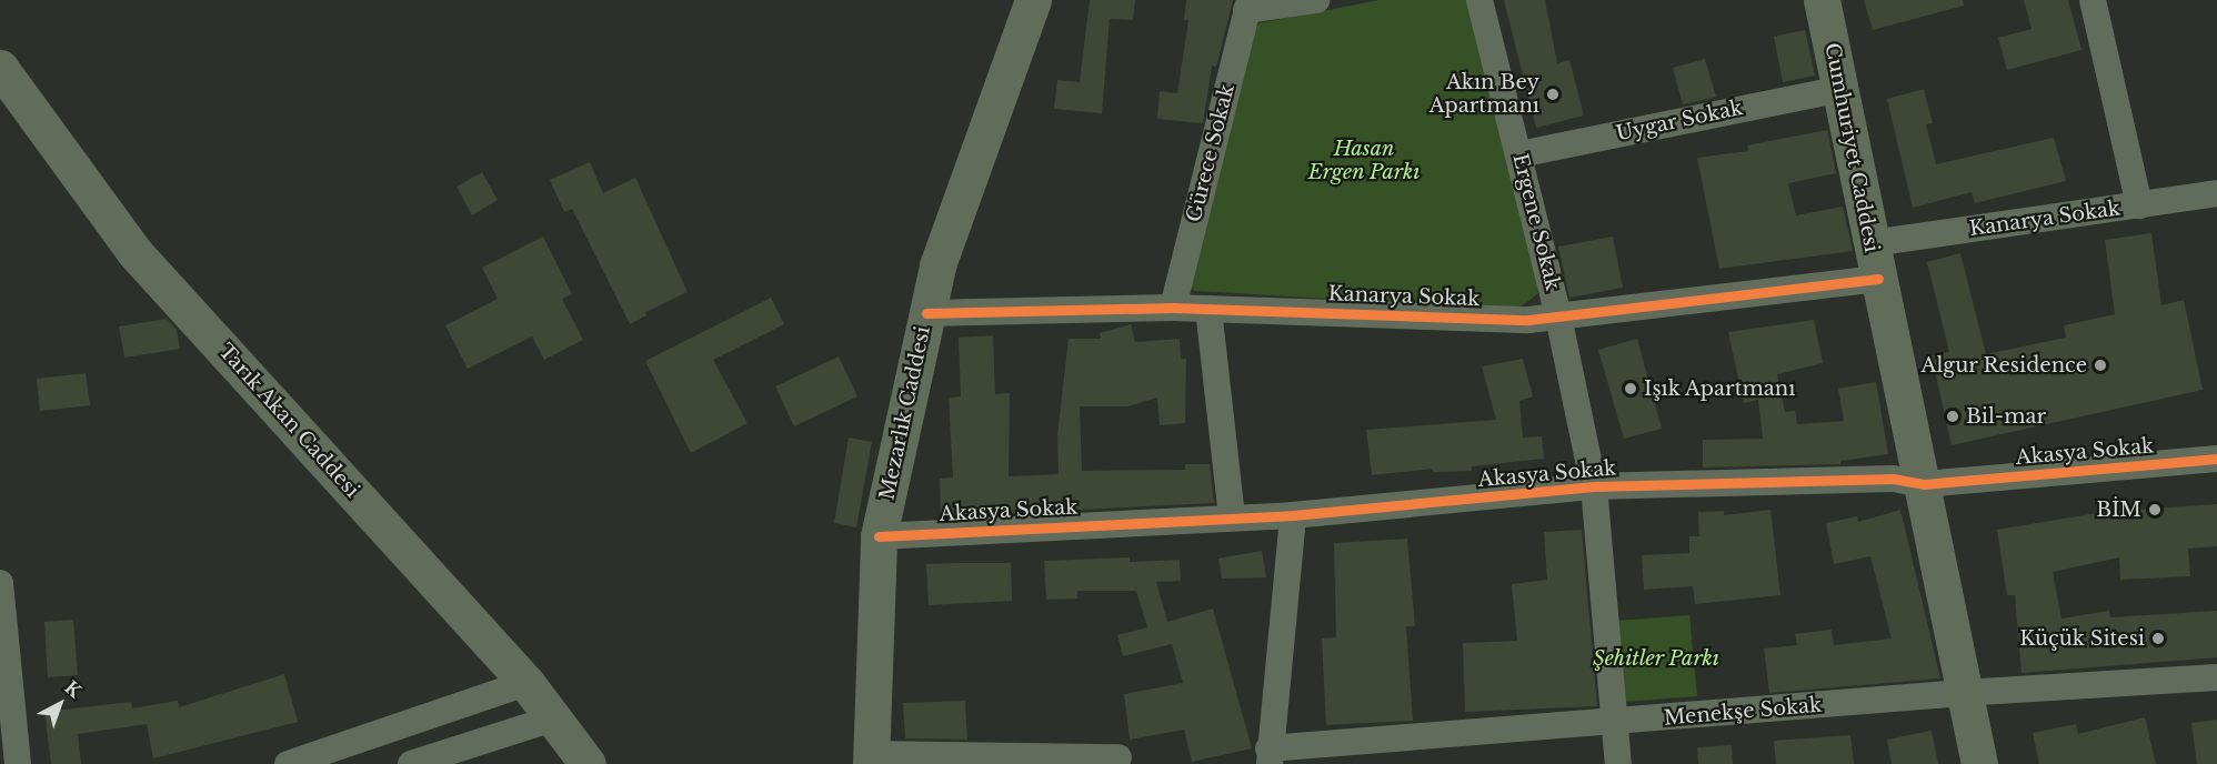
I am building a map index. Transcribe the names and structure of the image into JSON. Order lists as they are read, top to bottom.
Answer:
{
  "streets": {
    "main road": ["Cumhuriyet Caddesi", "Mezarlık Caddesi", "Tarık Akan Caddesi"],
    "street": [
      "Uygar Sokak",
      "Gürece Sokak",
      "Kanarya Sokak",
      "Ergene Sokak",
      "Akasya Sokak",
      "Menekşe Sokak"
    ]
  },
  "crossings": [
    ["Uygar Sokak", "Cumhuriyet Caddesi"],
    ["Uygar Sokak", "Ergene Sokak"],
    ["Cumhuriyet Caddesi", "Kanarya Sokak"],
    ["Cumhuriyet Caddesi", "Akasya Sokak"],
    ["Cumhuriyet Caddesi", "Menekşe Sokak"],
    ["Gürece Sokak", "Kanarya Sokak"],
    ["Kanarya Sokak", "Ergene Sokak"],
    ["Kanarya Sokak", "Mezarlık Caddesi"],
    ["Ergene Sokak", "Akasya Sokak"],
    ["Ergene Sokak", "Menekşe Sokak"],
    ["Mezarlık Caddesi", "Akasya Sokak"]
  ],
  "parks": ["Hasan Ergen Parkı", "Şehitler Parkı"],
  "places": [
    "Akın Bey Apartmanı",
    "Algur Residence",
    "Işık Apartmanı",
    "Bil-mar",
    "BİM",
    "Küçük Sitesi"
  ],
  "north": "top right"
}
